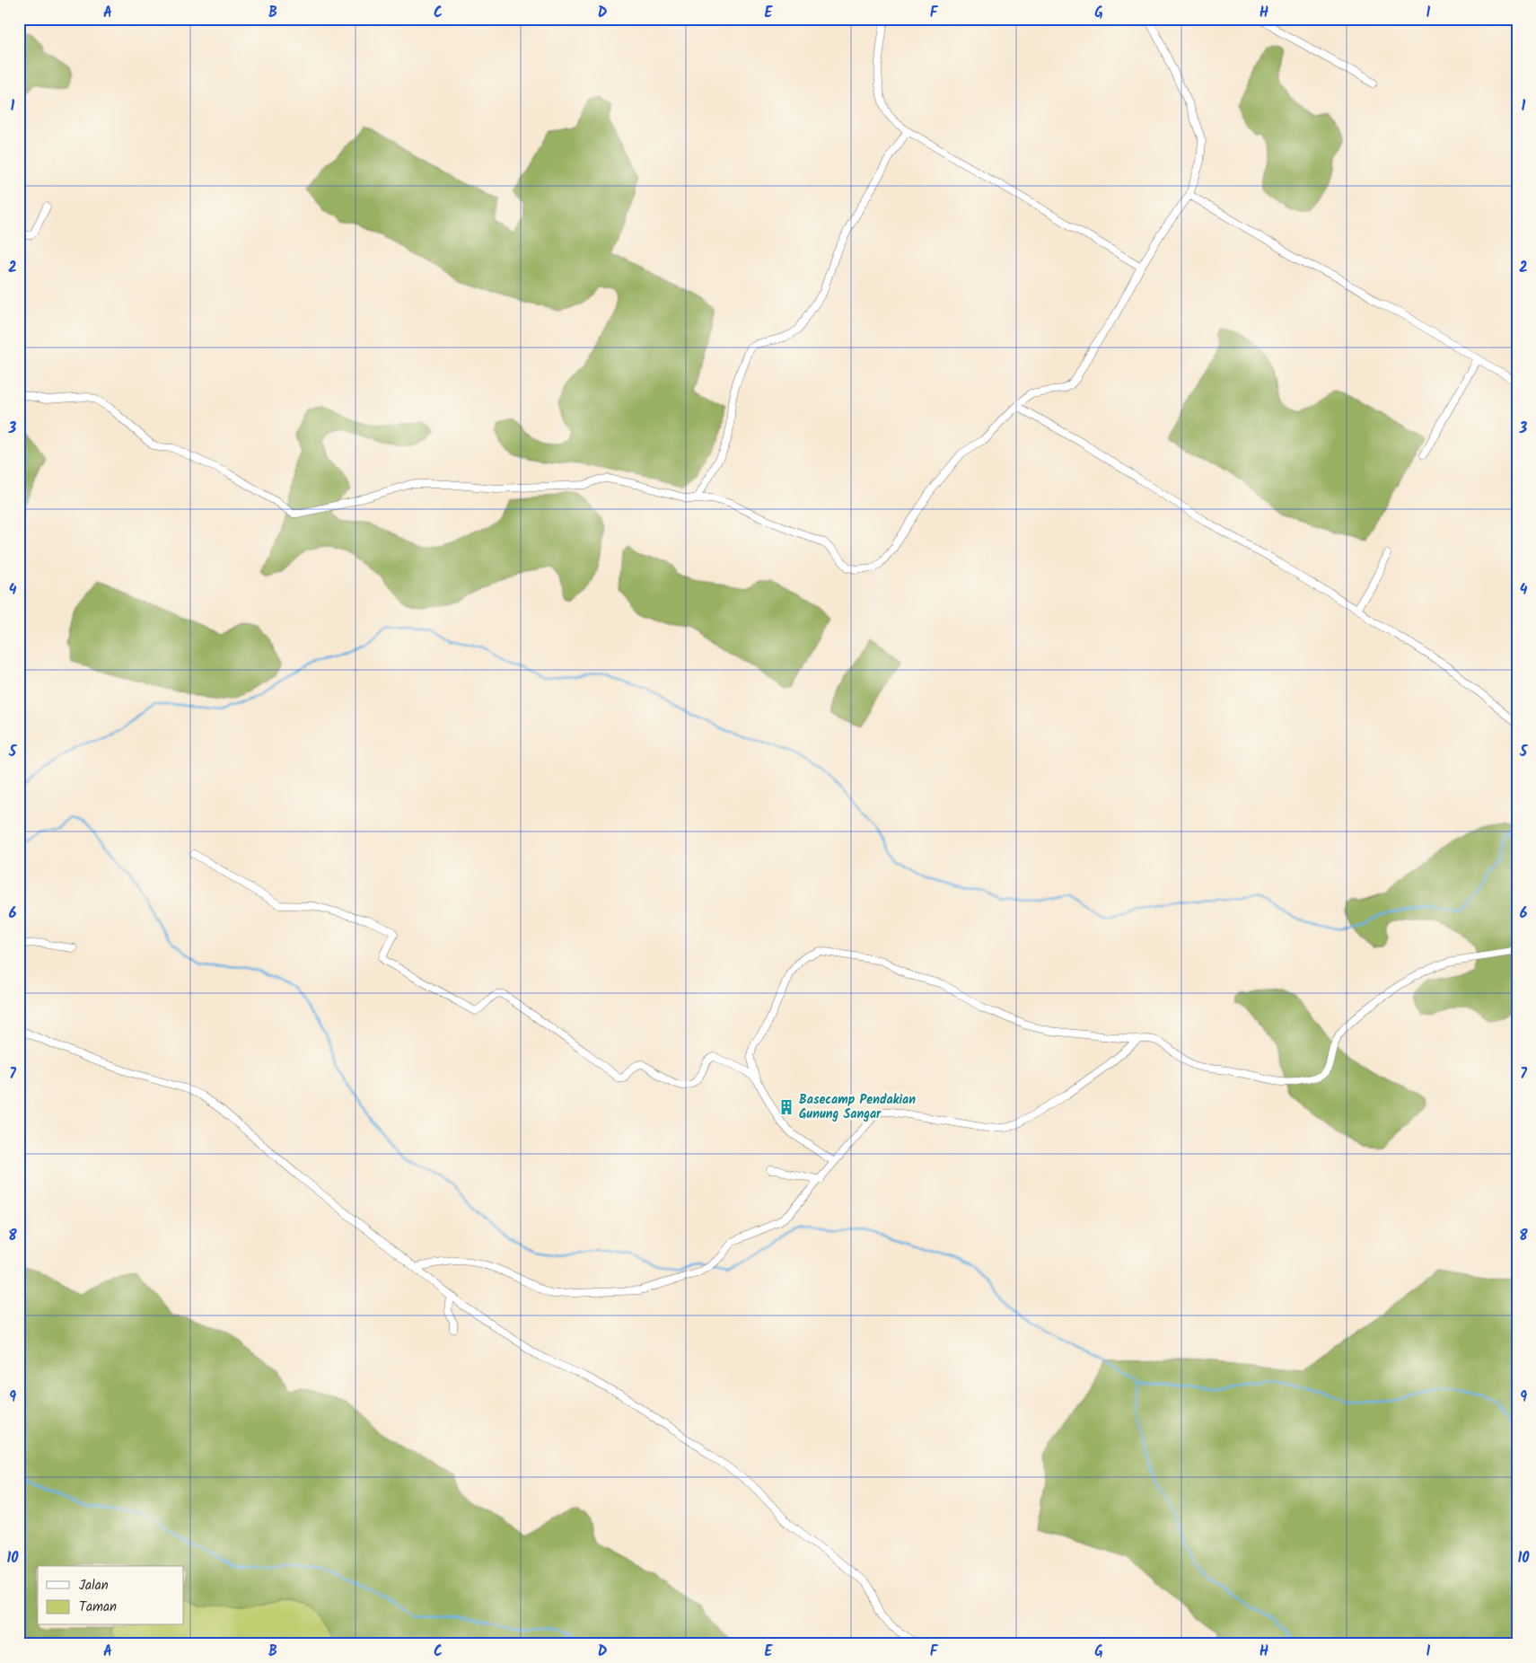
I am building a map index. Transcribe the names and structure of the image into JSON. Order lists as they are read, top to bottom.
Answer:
{
  "places": {
    "building": ["Basecamp Pendakian Gunung Sangar"]
  },
  "legend": ["Jalan", "Taman"],
  "grid": {
    "columns": [
      "A",
      "B",
      "C",
      "D",
      "E",
      "F",
      "G",
      "H",
      "I"
    ],
    "rows": [
      "1",
      "2",
      "3",
      "4",
      "5",
      "6",
      "7",
      "8",
      "9",
      "10"
    ]
  }
}
